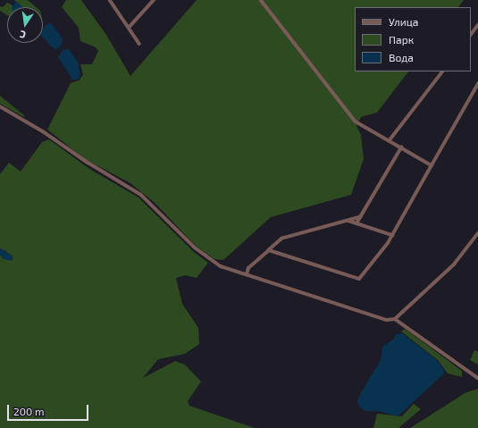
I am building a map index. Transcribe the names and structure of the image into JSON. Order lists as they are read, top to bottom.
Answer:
{
  "legend": ["Улица", "Парк", "Вода"],
  "scale_bar": "200 m",
  "north": "bottom"
}
